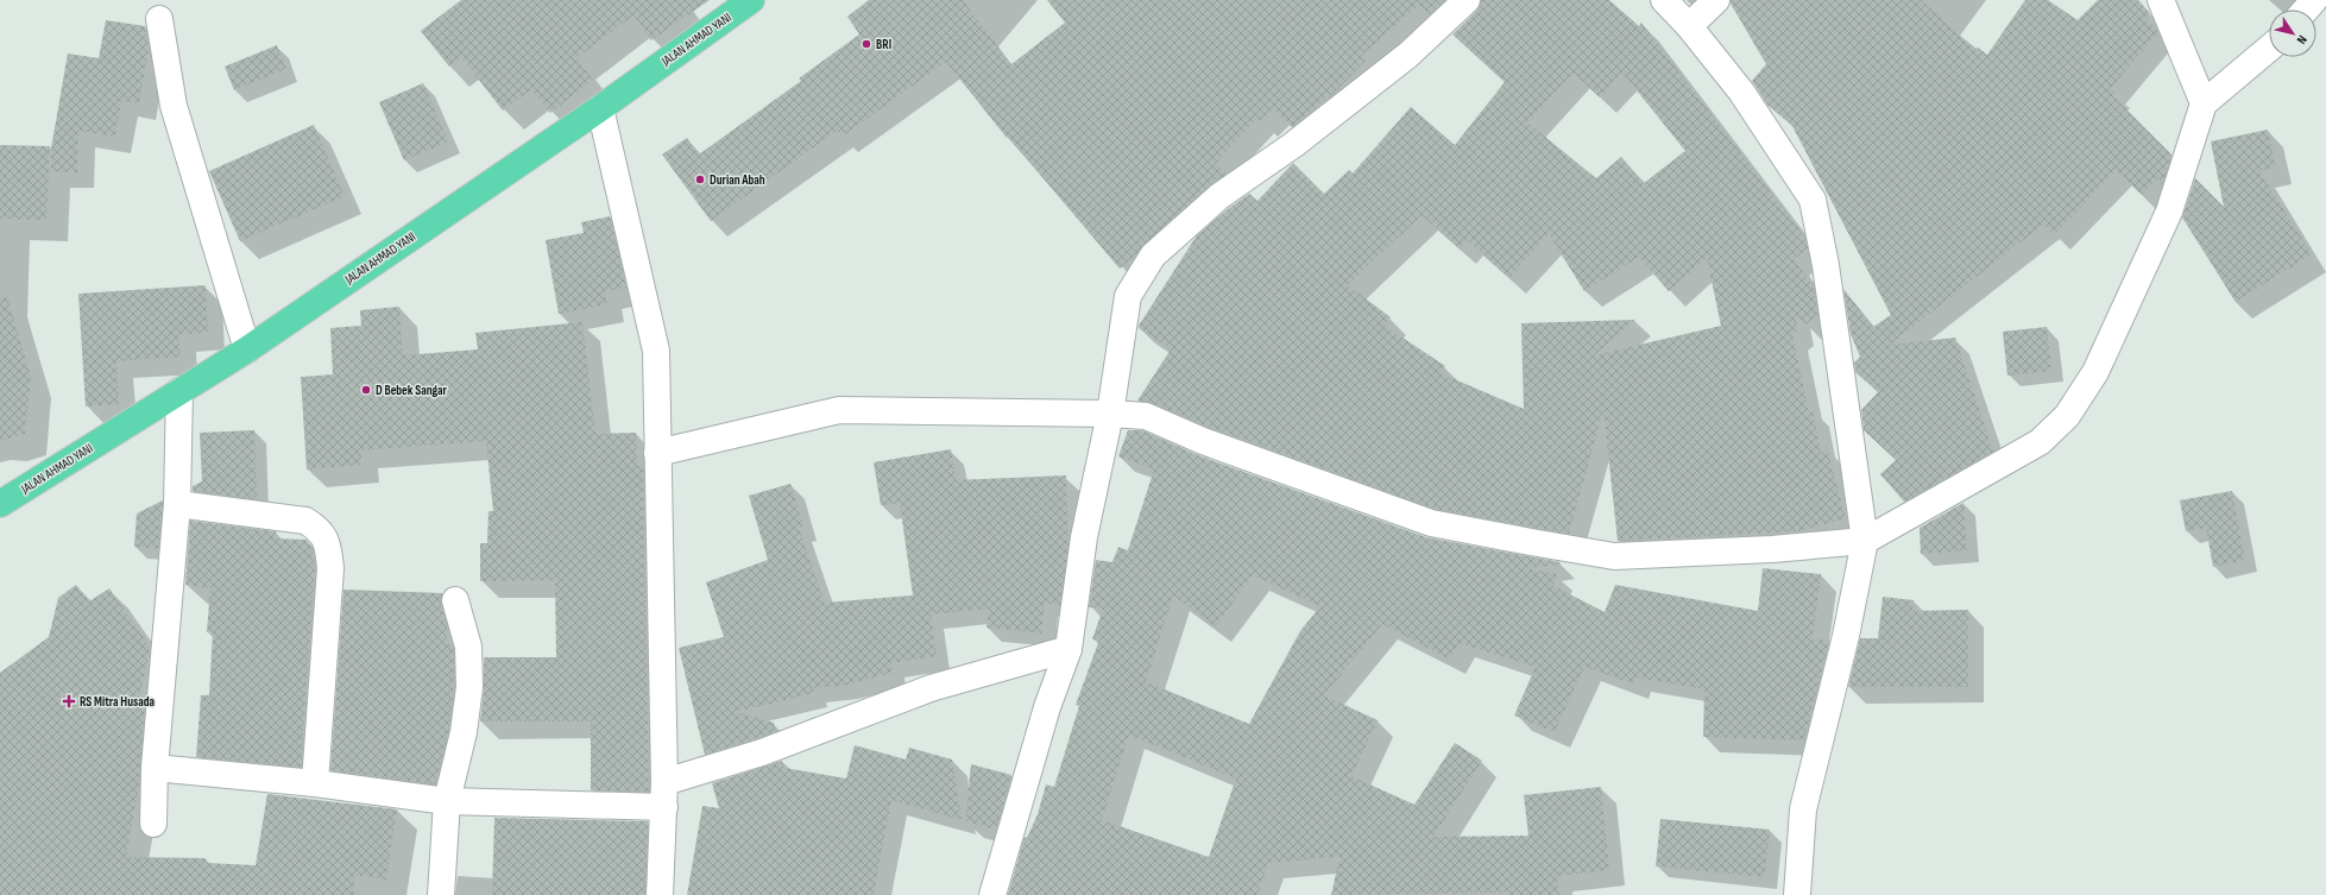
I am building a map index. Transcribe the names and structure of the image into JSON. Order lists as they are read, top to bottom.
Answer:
{
  "streets": {
    "highway": ["JALAN AHMAD YANI"]
  },
  "places": {
    "other": ["BRI", "Durian Abah", "D Bebek Sangar"],
    "health": ["RS Mitra Husada"]
  },
  "north": "bottom right"
}
